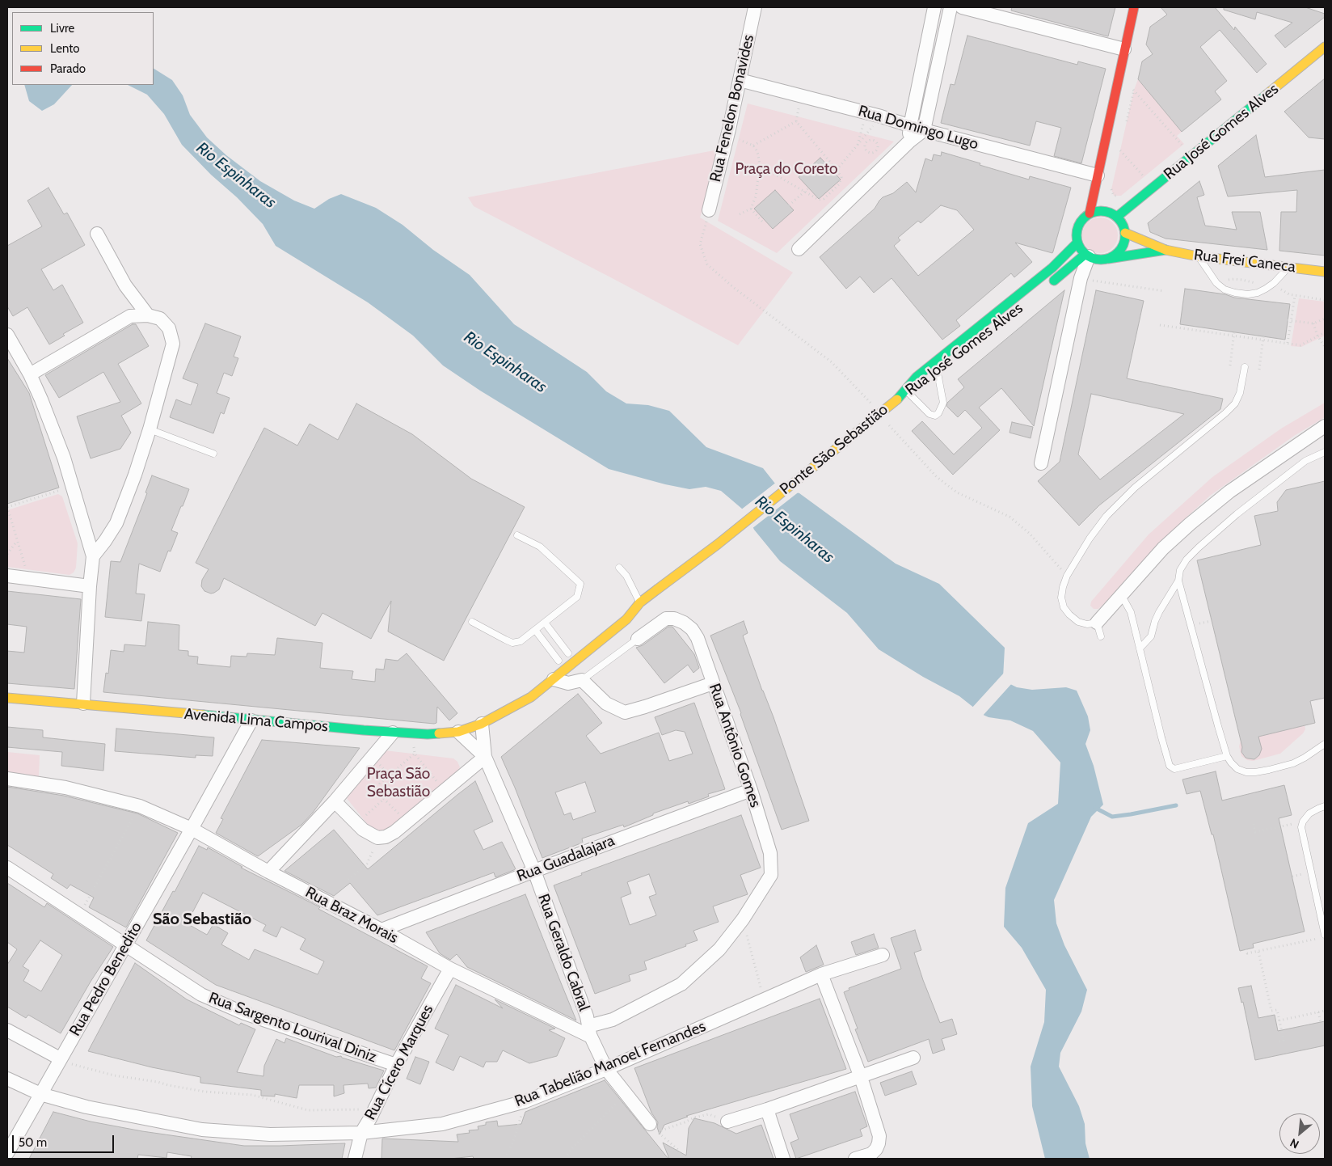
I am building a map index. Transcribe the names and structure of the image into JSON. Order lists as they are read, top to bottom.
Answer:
{
  "streets": {
    "main road": [
      "Rua José Gomes Alves",
      "Rua Frei Caneca",
      "Ponte São Sebastião",
      "Avenida Lima Campos"
    ],
    "street": [
      "Rua Fenelon Bonavides",
      "Rua Domingo Lugo",
      "Rua Antônio Gomes",
      "Rua Guadalajara",
      "Rua Braz Morais",
      "Rua Geraldo Cabral",
      "Rua Pedro Benedito",
      "Rua Sargento Lourival Diniz",
      "Rua Cícero Marques",
      "Rua Tabelião Manoel Fernandes"
    ]
  },
  "crossings": [
    ["Rua Fenelon Bonavides", "Rua Domingo Lugo"],
    ["Rua José Gomes Alves", "Rua Frei Caneca"],
    ["Rua José Gomes Alves", "Ponte São Sebastião"],
    ["Ponte São Sebastião", "Avenida Lima Campos"],
    ["Avenida Lima Campos", "Rua Geraldo Cabral"],
    ["Avenida Lima Campos", "Rua Pedro Benedito"],
    ["Rua Antônio Gomes", "Rua Guadalajara"],
    ["Rua Guadalajara", "Rua Braz Morais"],
    ["Rua Guadalajara", "Rua Geraldo Cabral"],
    ["Rua Braz Morais", "Rua Geraldo Cabral"],
    ["Rua Braz Morais", "Rua Pedro Benedito"],
    ["Rua Braz Morais", "Rua Cícero Marques"],
    ["Rua Pedro Benedito", "Rua Sargento Lourival Diniz"],
    ["Rua Pedro Benedito", "Rua Tabelião Manoel Fernandes"],
    ["Rua Sargento Lourival Diniz", "Rua Cícero Marques"],
    ["Rua Cícero Marques", "Rua Tabelião Manoel Fernandes"]
  ],
  "districts": ["São Sebastião"],
  "water": ["Rio Espinharas"],
  "parks": ["Praça do Coreto", "Praça São Sebastião"],
  "legend": ["Livre", "Lento", "Parado"],
  "scale_bar": "50 m",
  "north": "bottom left"
}
